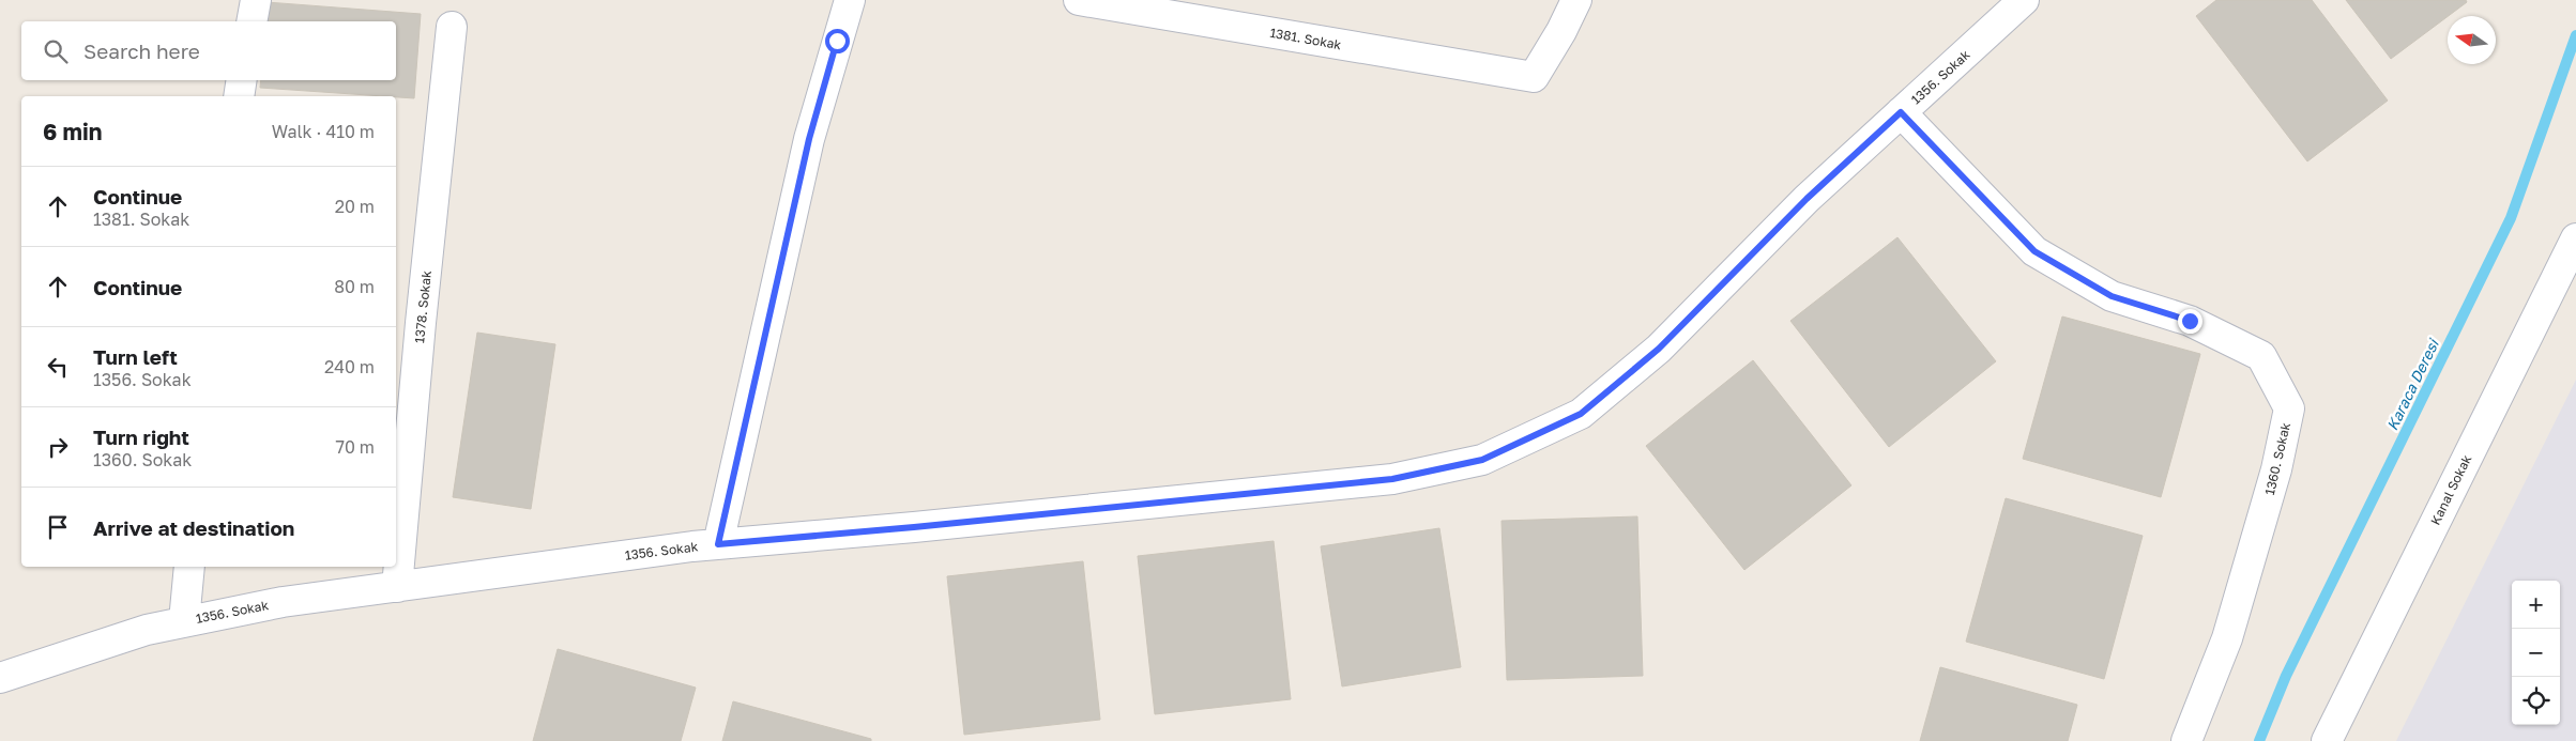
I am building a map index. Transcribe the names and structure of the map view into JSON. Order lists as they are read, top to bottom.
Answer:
{
  "streets": {
    "street": [
      "1381. Sokak",
      "1356. Sokak",
      "1378. Sokak",
      "1360. Sokak",
      "Kanal Sokak"
    ]
  },
  "crossings": [
    ["1356. Sokak", "1378. Sokak"],
    ["1356. Sokak", "1360. Sokak"]
  ],
  "water": ["Karaca Deresi"],
  "north": "left",
  "page": {
    "search": "Search here",
    "heading": ["6 min", "Walk · 410 m"],
    "list": [
      ["Continue", "1381. Sokak", "20 m"],
      ["Continue", "80 m"],
      ["Turn left", "1356. Sokak", "240 m"],
      ["Turn right", "1360. Sokak", "70 m"],
      "Arrive at destination"
    ],
    "map_buttons": ["+", "−"]
  }
}
